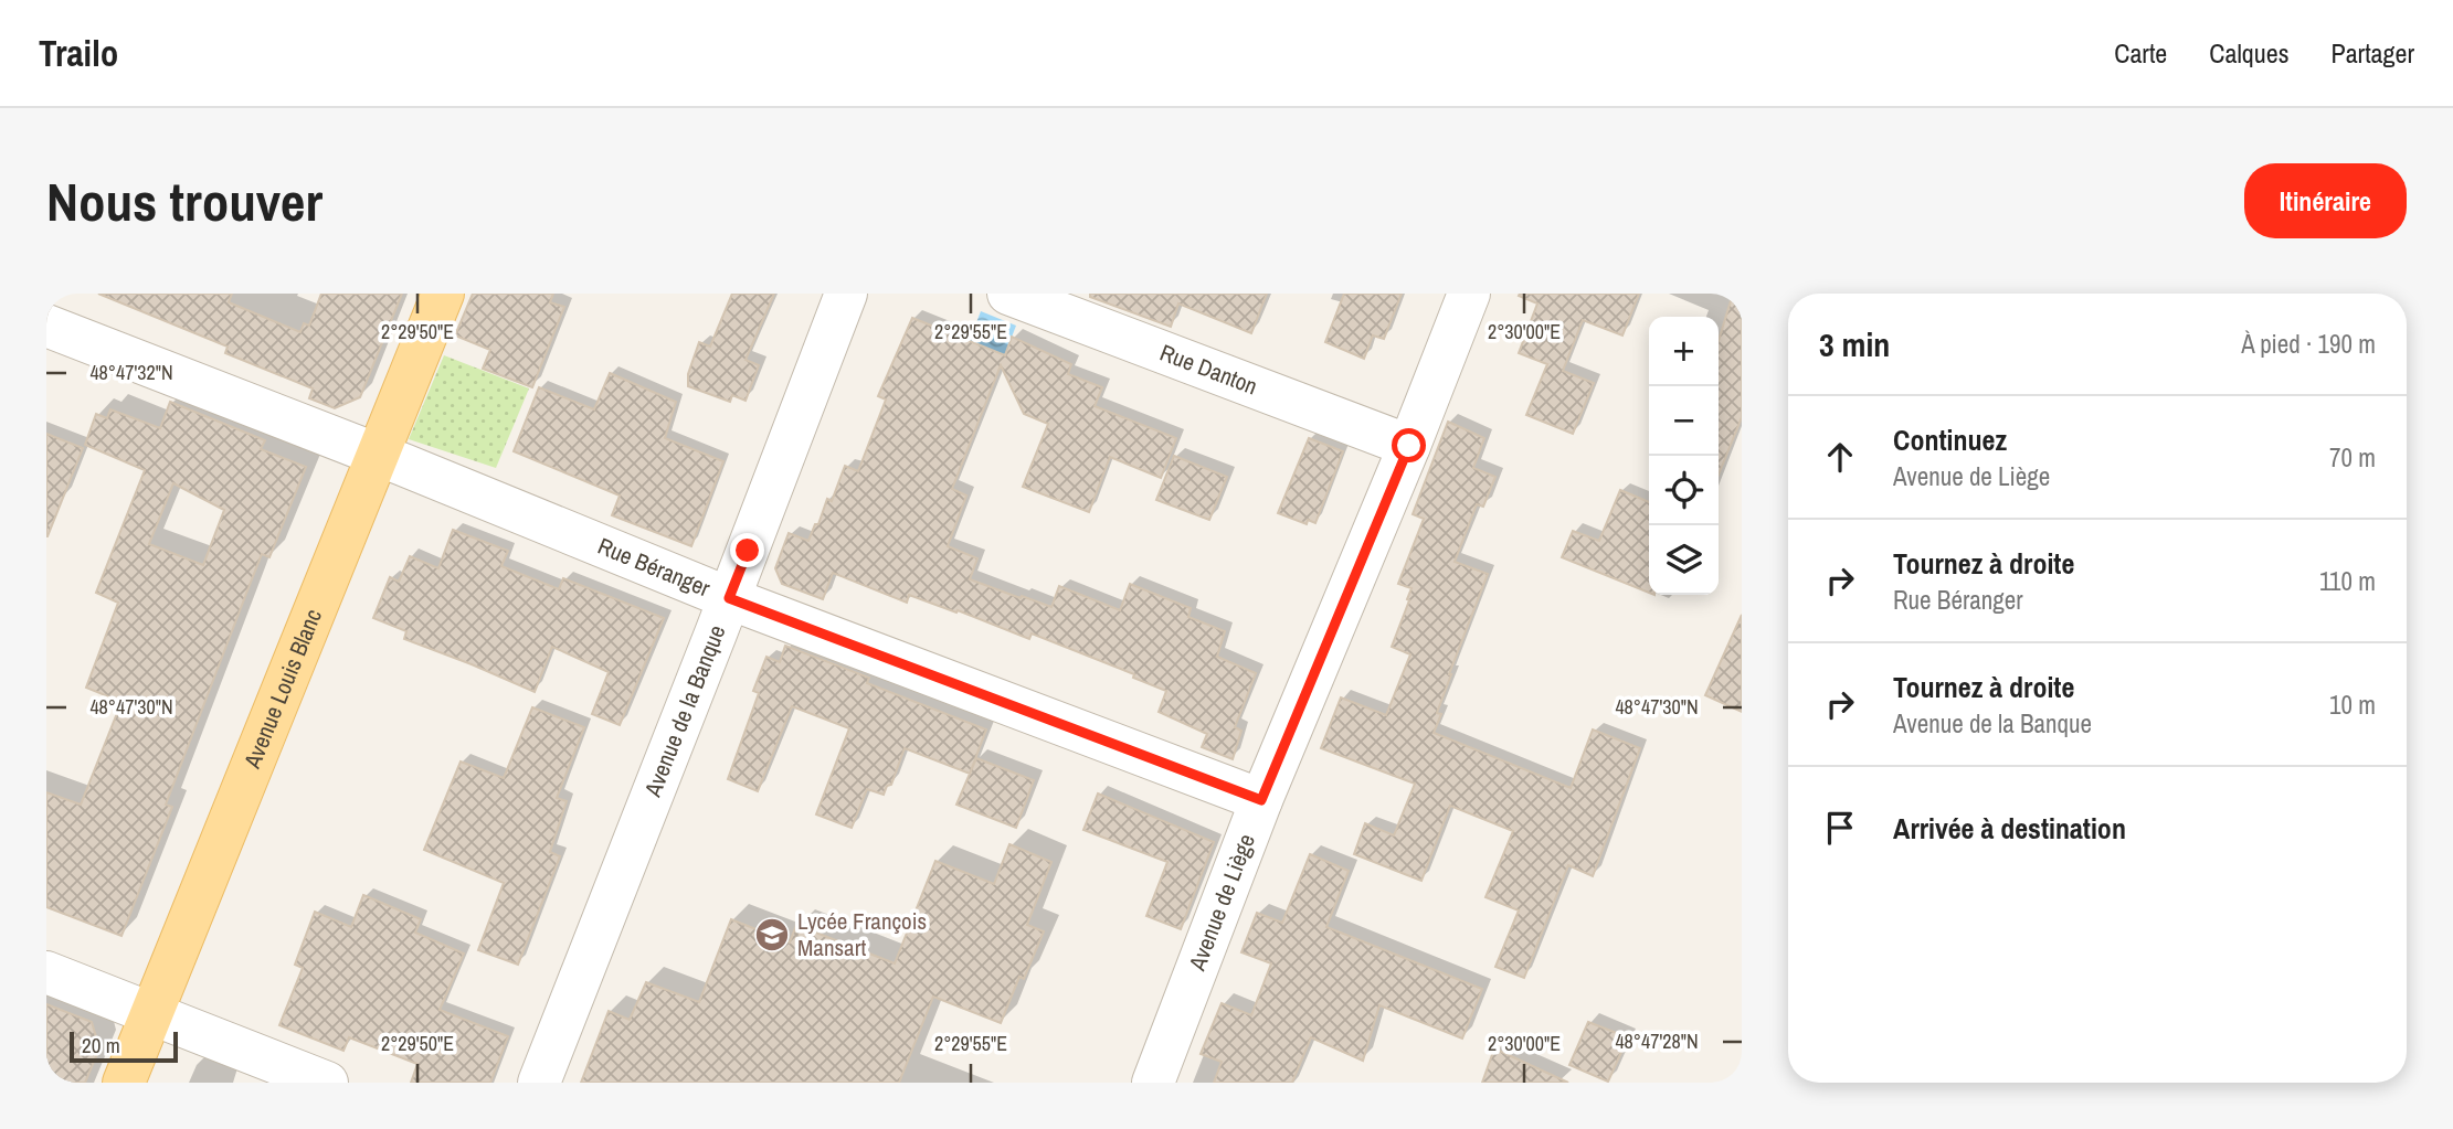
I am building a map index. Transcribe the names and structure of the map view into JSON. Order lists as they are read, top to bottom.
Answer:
{
  "streets": {
    "main road": ["Avenue Louis Blanc"],
    "street": [
      "Rue Danton",
      "Rue Béranger",
      "Avenue de la Banque",
      "Avenue de Liège"
    ]
  },
  "crossings": [
    ["Rue Danton", "Avenue de Liège"],
    ["Rue Béranger", "Avenue Louis Blanc"],
    ["Rue Béranger", "Avenue de la Banque"],
    ["Rue Béranger", "Avenue de Liège"]
  ],
  "places": {
    "school or university": ["Lycée François Mansart"]
  },
  "scale_bar": "20 m",
  "page": {
    "header": "Trailo",
    "nav": ["Carte", "Calques", "Partager"],
    "buttons": "Itinéraire",
    "title": "Nous trouver",
    "heading": ["3 min", "À pied · 190 m"],
    "map_buttons": ["+", "−"],
    "list": [
      ["Continuez", "Avenue de Liège", "70 m"],
      ["Tournez à droite", "Rue Béranger", "110 m"],
      ["Tournez à droite", "Avenue de la Banque", "10 m"],
      "Arrivée à destination"
    ],
    "scale": "20 m"
  },
  "coordinates": [
    "2°29'50\"E",
    "2°29'55\"E",
    "2°30'00\"E",
    "48°47'32\"N",
    "48°47'30\"N",
    "48°47'28\"N"
  ]
}
